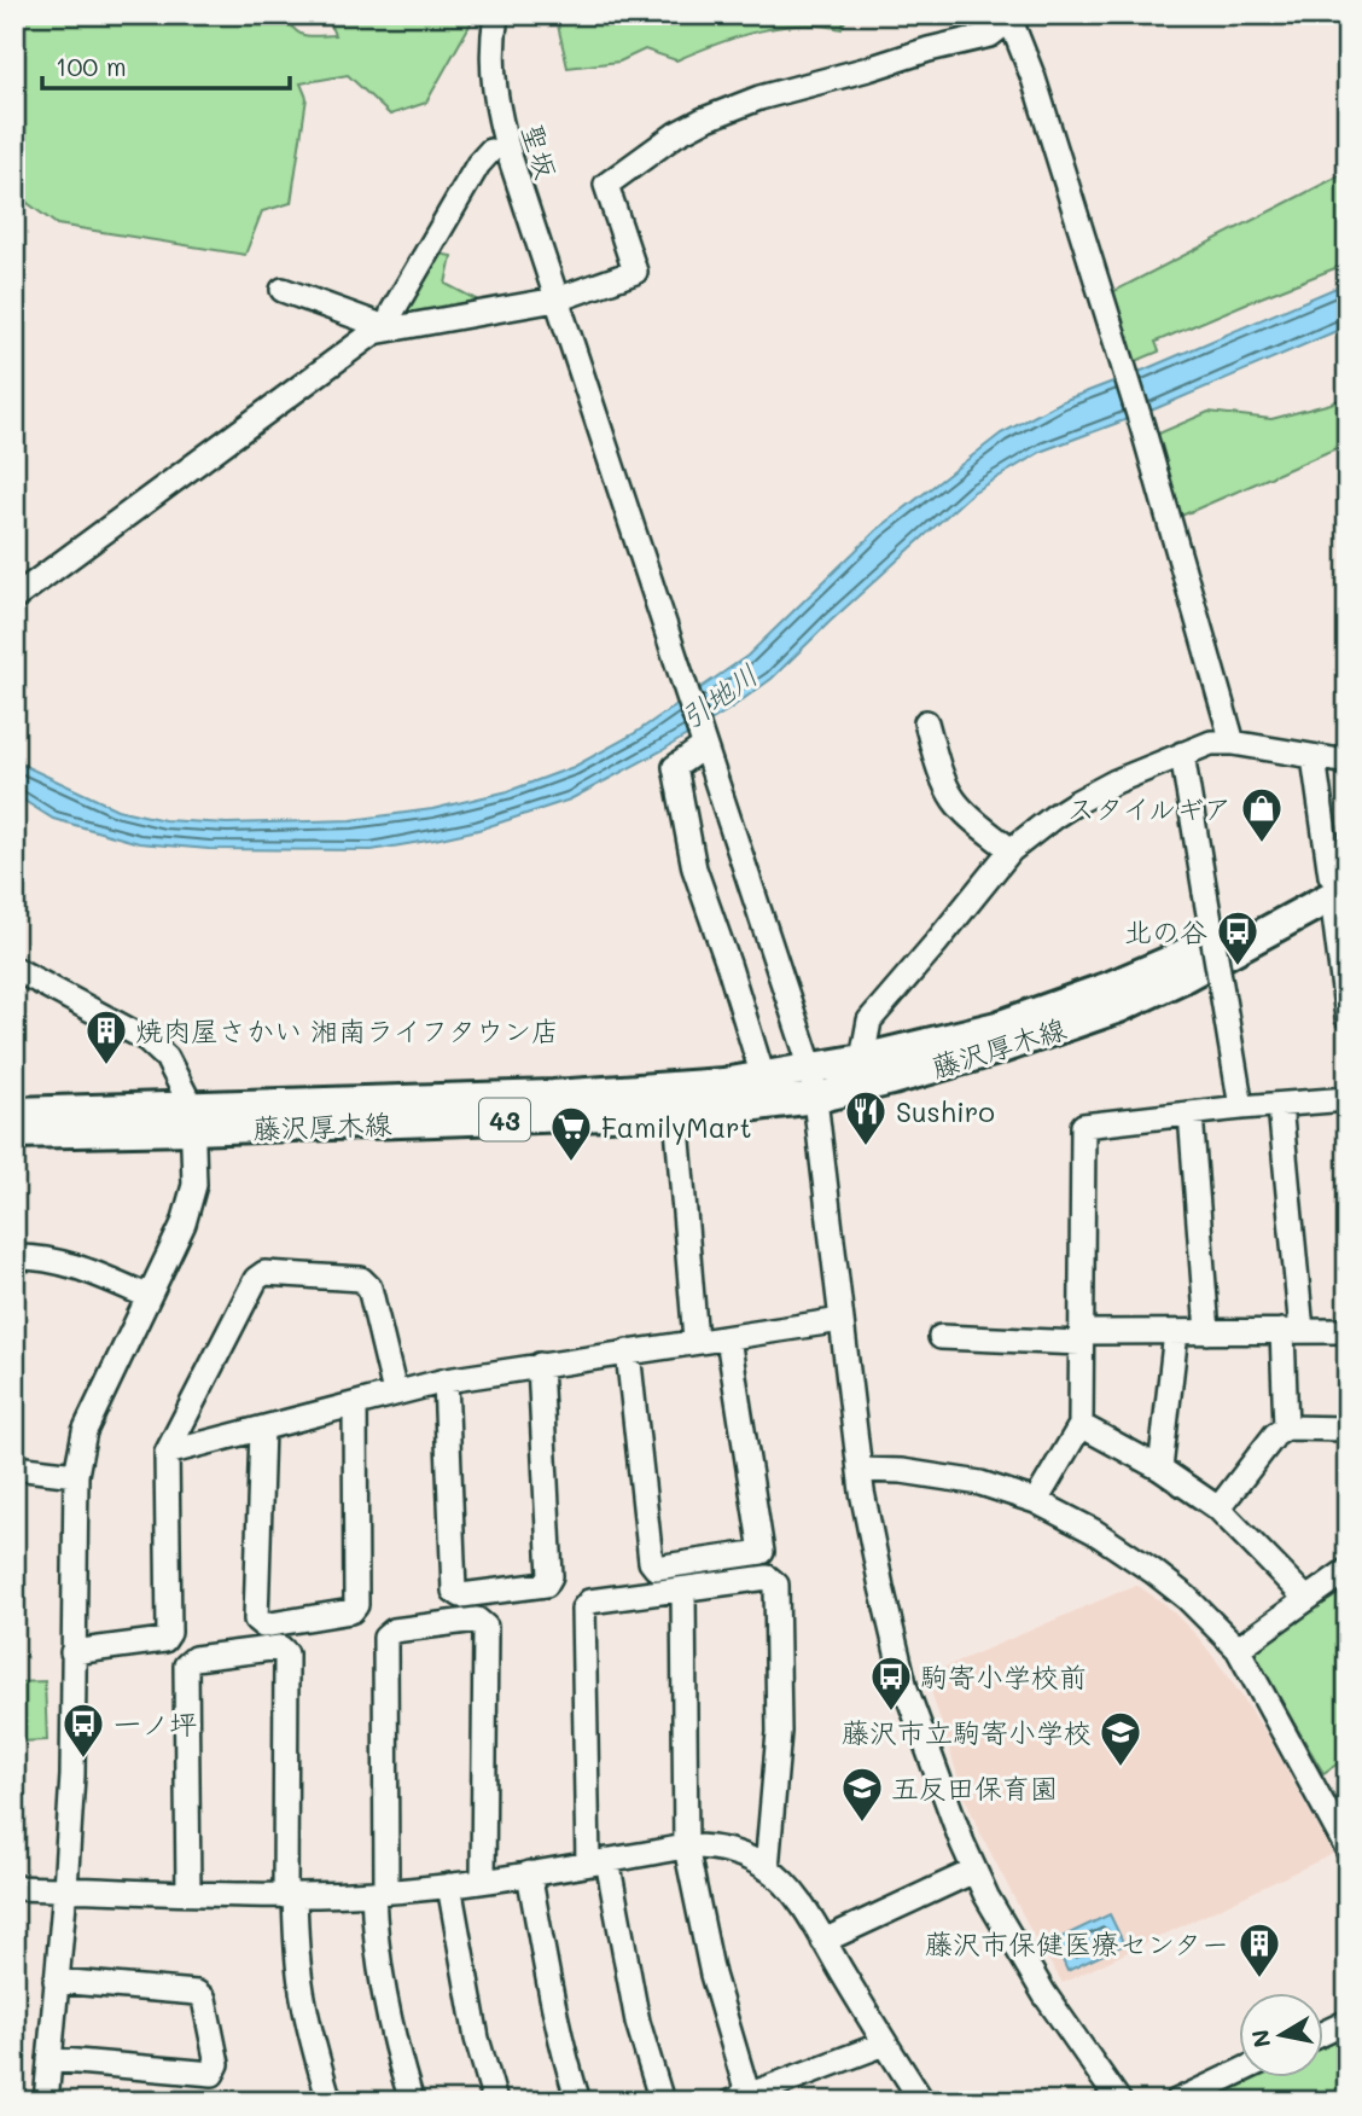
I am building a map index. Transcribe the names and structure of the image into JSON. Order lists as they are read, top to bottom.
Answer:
{
  "streets": {
    "main road": ["藤沢厚木線", "43"],
    "street": ["聖坂"]
  },
  "crossings": [
    ["聖坂", "藤沢厚木線"]
  ],
  "water": ["引地川"],
  "places": {
    "shop": ["スタイルギア"],
    "bus stop": ["北の谷", "駒寄小学校前", "一ノ坪"],
    "building": ["焼肉屋さかい 湘南ライフタウン店", "藤沢市保健医療センター"],
    "restaurant": ["Sushiro"],
    "supermarket": ["FamilyMart"],
    "school or university": ["藤沢市立駒寄小学校", "五反田保育園"]
  },
  "scale_bar": "100 m",
  "north": "left"
}
